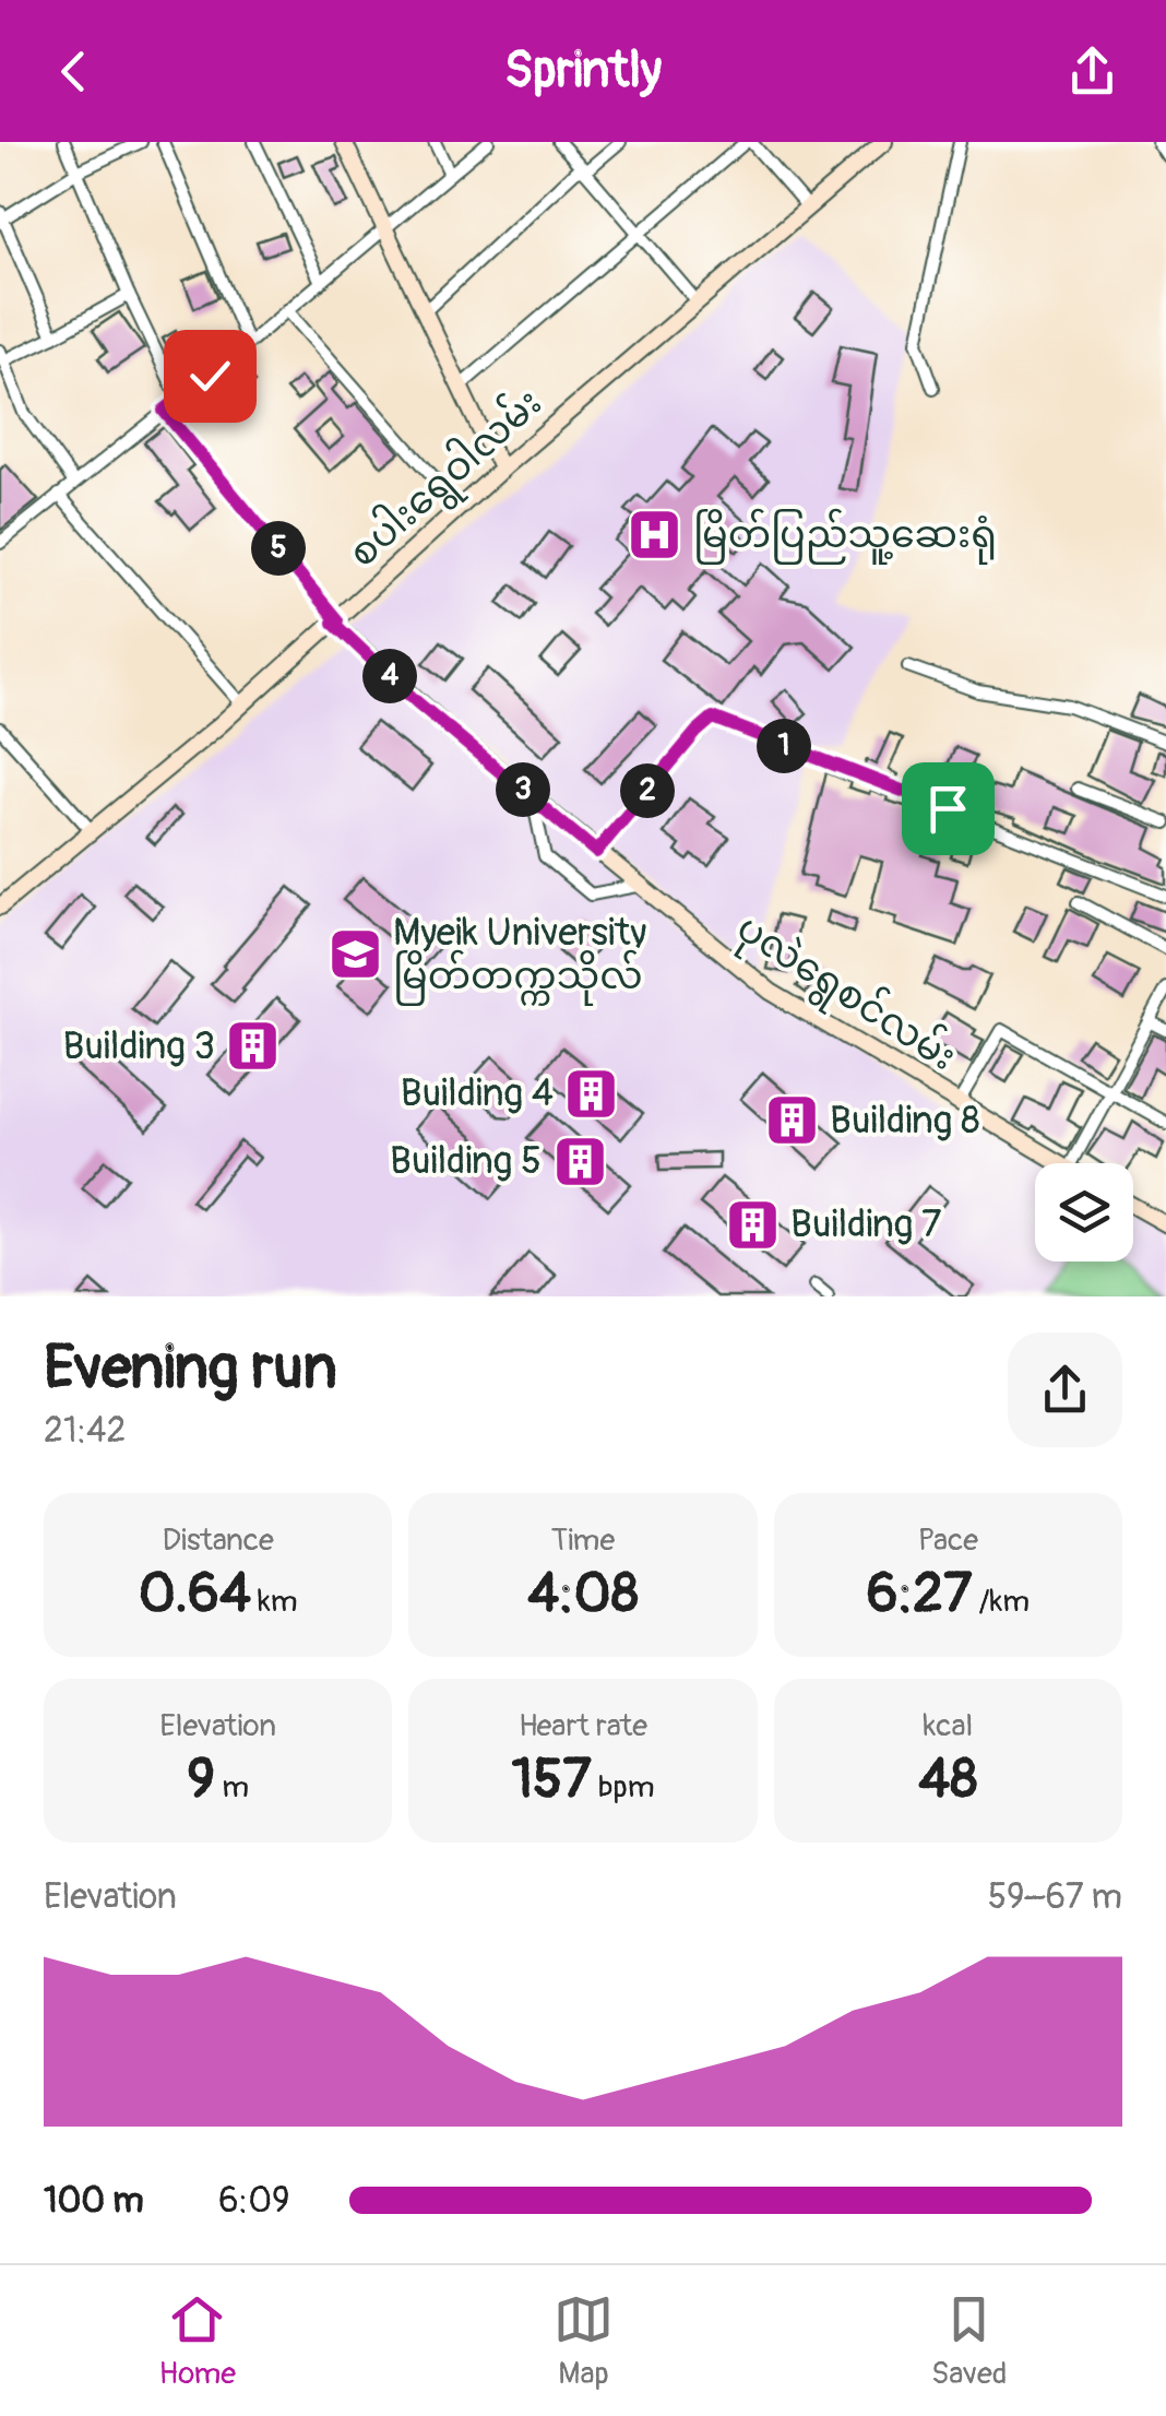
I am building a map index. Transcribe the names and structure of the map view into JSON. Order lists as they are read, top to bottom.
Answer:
{
  "streets": {
    "street": ["စပါးရွေဝါလမ်း", "ပုလဲရွေစင်လမ်း"]
  },
  "crossings": [
    ["စပါးရွေဝါလမ်း", "ပုလဲရွေစင်လမ်း"]
  ],
  "places": {
    "hospital": ["မြိတ်ပြည်သူ့ဆေးရုံ"],
    "school or university": ["Myeik University မြိတ်တက္ကသိုလ်"],
    "building": [
      "Building 3",
      "Building 4",
      "Building 8",
      "Building 5",
      "Building 7"
    ]
  },
  "page": {
    "header": "Sprintly",
    "pins": [
      "5",
      "4",
      "1",
      "3",
      "2"
    ],
    "heading": ["Evening run", "21:42"],
    "stats": [
      ["Distance", "0.64 km"],
      ["Time", "4:08"],
      ["Pace", "6:27 /km"],
      ["Elevation", "9 m"],
      ["Heart rate", "157 bpm"],
      ["kcal", "48"]
    ],
    "chart": ["Elevation", "59–67 m"],
    "list": [
      {
        "name": "100 m",
        "note": "6:09"
      }
    ],
    "tabs": ["Home", "Map", "Saved"]
  }
}
